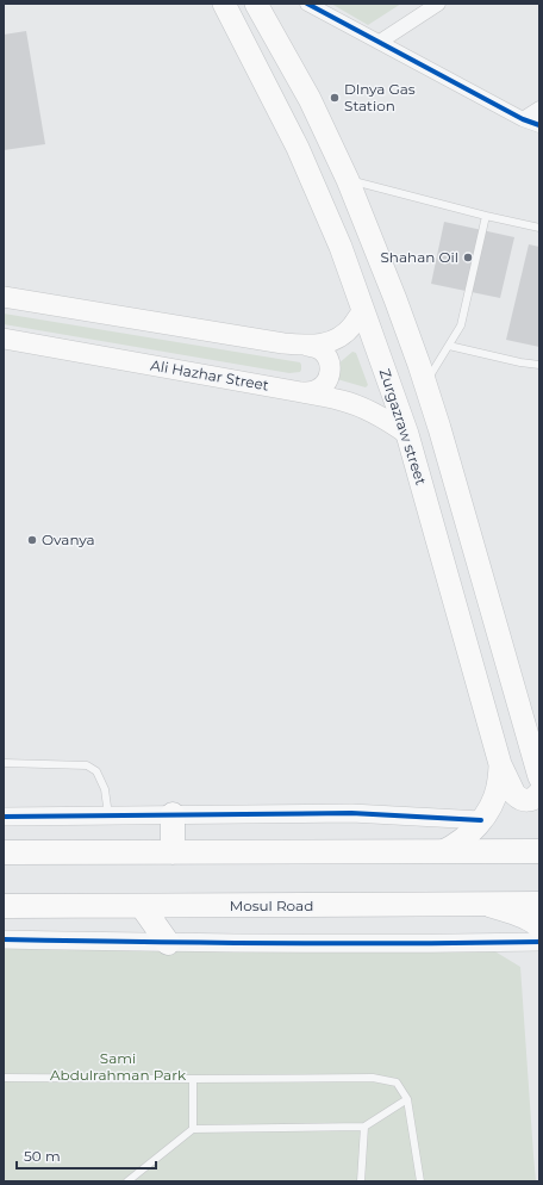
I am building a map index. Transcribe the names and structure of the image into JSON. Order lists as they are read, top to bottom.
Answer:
{
  "streets": {
    "highway": ["Mosul Road"],
    "main road": ["Ali Hazhar Street", "Zurgazraw street"]
  },
  "crossings": [
    ["Ali Hazhar Street", "Zurgazraw street"]
  ],
  "parks": ["Sami Abdulrahman Park"],
  "places": ["Dlnya Gas Station", "Shahan Oil", "Ovanya"],
  "scale_bar": "50 m"
}
